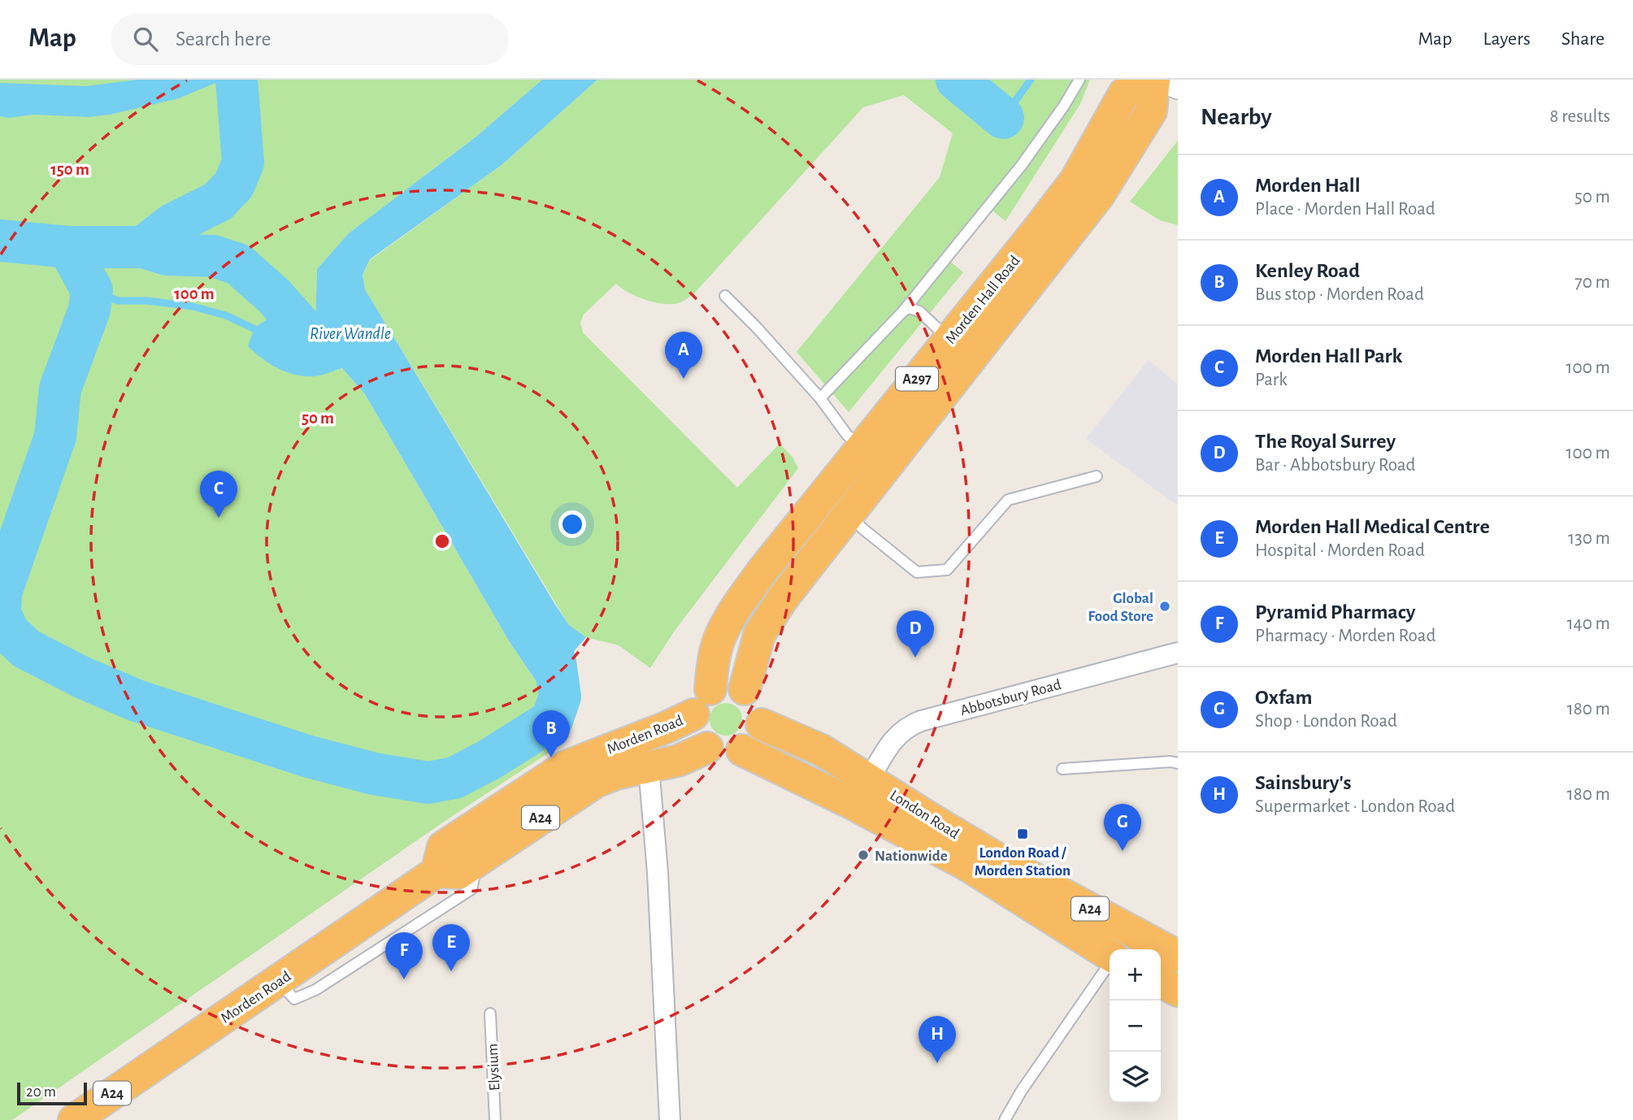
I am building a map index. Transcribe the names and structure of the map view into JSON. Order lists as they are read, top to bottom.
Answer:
{
  "streets": {
    "highway": [
      "Morden Hall Road",
      "A297",
      "Morden Road",
      "London Road",
      "A24"
    ],
    "street": ["Abbotsbury Road"],
    "lane": ["Elysium"]
  },
  "crossings": [
    ["Morden Hall Road", "Morden Road"],
    ["Morden Hall Road", "London Road"],
    ["Morden Hall Road", "A24"],
    ["Abbotsbury Road", "London Road"],
    ["Morden Road", "London Road"],
    ["Morden Road", "A24"],
    ["London Road", "A24"]
  ],
  "water": ["River Wandle"],
  "places": {
    "other": ["Global Food Store", "Nationwide"],
    "transit": ["London Road / Morden Station"]
  },
  "scale_bar": "20 m",
  "page": {
    "header": "Map",
    "search": "Search here",
    "nav": ["Map", "Layers", "Share"],
    "heading": ["Nearby", "8 results"],
    "list": [
      {
        "mark": "A",
        "name": "Morden Hall",
        "note": "Place · Morden Hall Road",
        "value": "50 m"
      },
      {
        "mark": "B",
        "name": "Kenley Road",
        "note": "Bus stop · Morden Road",
        "value": "70 m"
      },
      {
        "mark": "C",
        "name": "Morden Hall Park",
        "note": "Park",
        "value": "100 m"
      },
      {
        "mark": "D",
        "name": "The Royal Surrey",
        "note": "Bar · Abbotsbury Road",
        "value": "100 m"
      },
      {
        "mark": "E",
        "name": "Morden Hall Medical Centre",
        "note": "Hospital · Morden Road",
        "value": "130 m"
      },
      {
        "mark": "F",
        "name": "Pyramid Pharmacy",
        "note": "Pharmacy · Morden Road",
        "value": "140 m"
      },
      {
        "mark": "G",
        "name": "Oxfam",
        "note": "Shop · London Road",
        "value": "180 m"
      },
      {
        "mark": "H",
        "name": "Sainsbury's",
        "note": "Supermarket · London Road",
        "value": "180 m"
      }
    ],
    "pins": [
      "A",
      "C",
      "D",
      "B",
      "G",
      "E",
      "F",
      "H"
    ],
    "map_buttons": ["+", "−"],
    "scale": "20 m"
  },
  "rings": ["150 m", "100 m", "50 m"]
}
